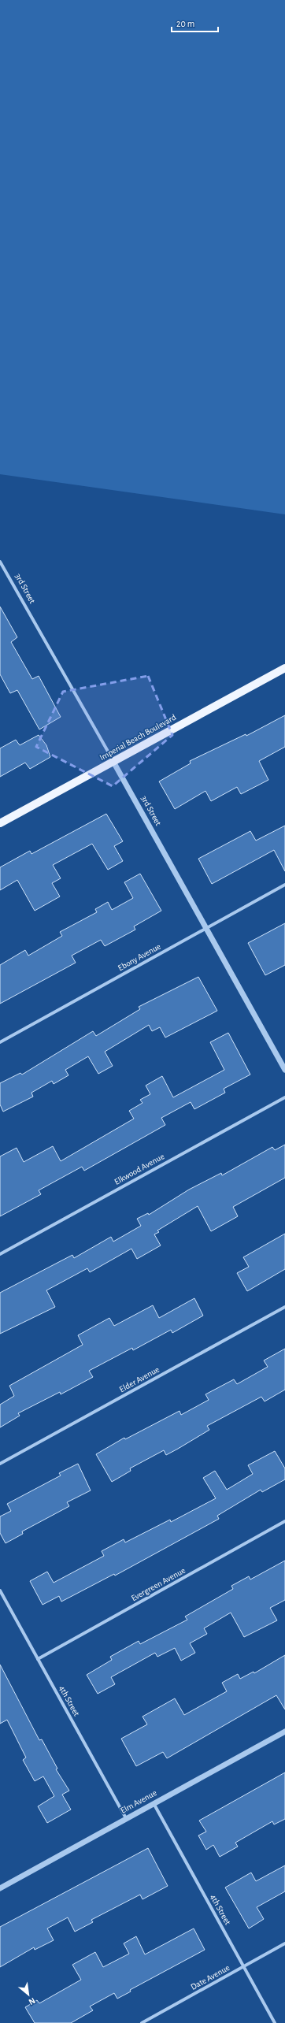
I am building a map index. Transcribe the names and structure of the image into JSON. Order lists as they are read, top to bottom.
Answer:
{
  "streets": {
    "main road": ["Imperial Beach Boulevard"],
    "street": [
      "3rd Street",
      "Ebony Avenue",
      "Elkwood Avenue",
      "Elder Avenue",
      "Evergreen Avenue",
      "4th Street",
      "Elm Avenue",
      "Date Avenue"
    ]
  },
  "crossings": [
    ["3rd Street", "Imperial Beach Boulevard"],
    ["3rd Street", "Ebony Avenue"],
    ["Evergreen Avenue", "4th Street"],
    ["4th Street", "Elm Avenue"],
    ["4th Street", "Date Avenue"]
  ],
  "scale_bar": "20 m",
  "north": "bottom right"
}
